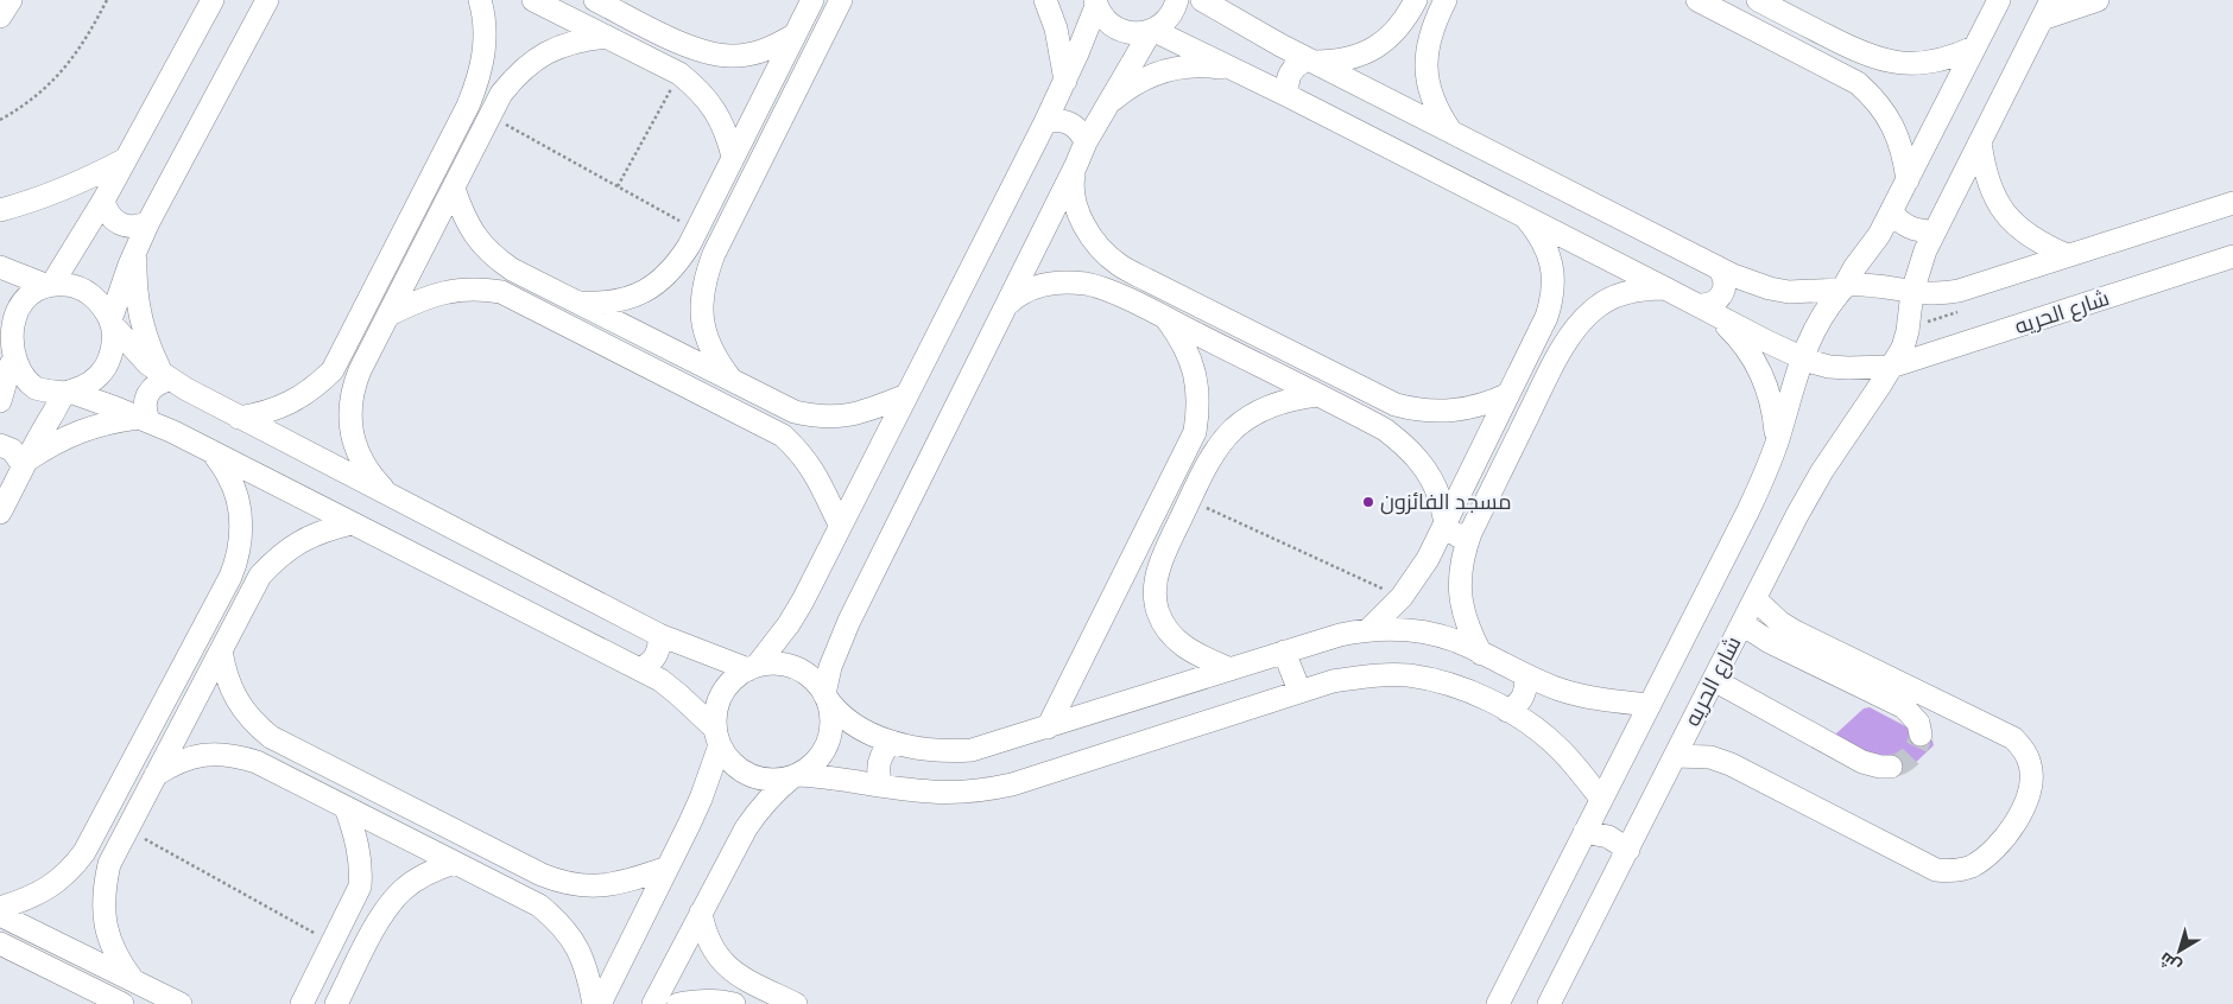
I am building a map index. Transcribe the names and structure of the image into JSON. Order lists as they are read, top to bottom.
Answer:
{
  "streets": {
    "street": ["شارع الحريه"]
  },
  "places": ["مسجد الفائزون"],
  "north": "bottom left"
}
